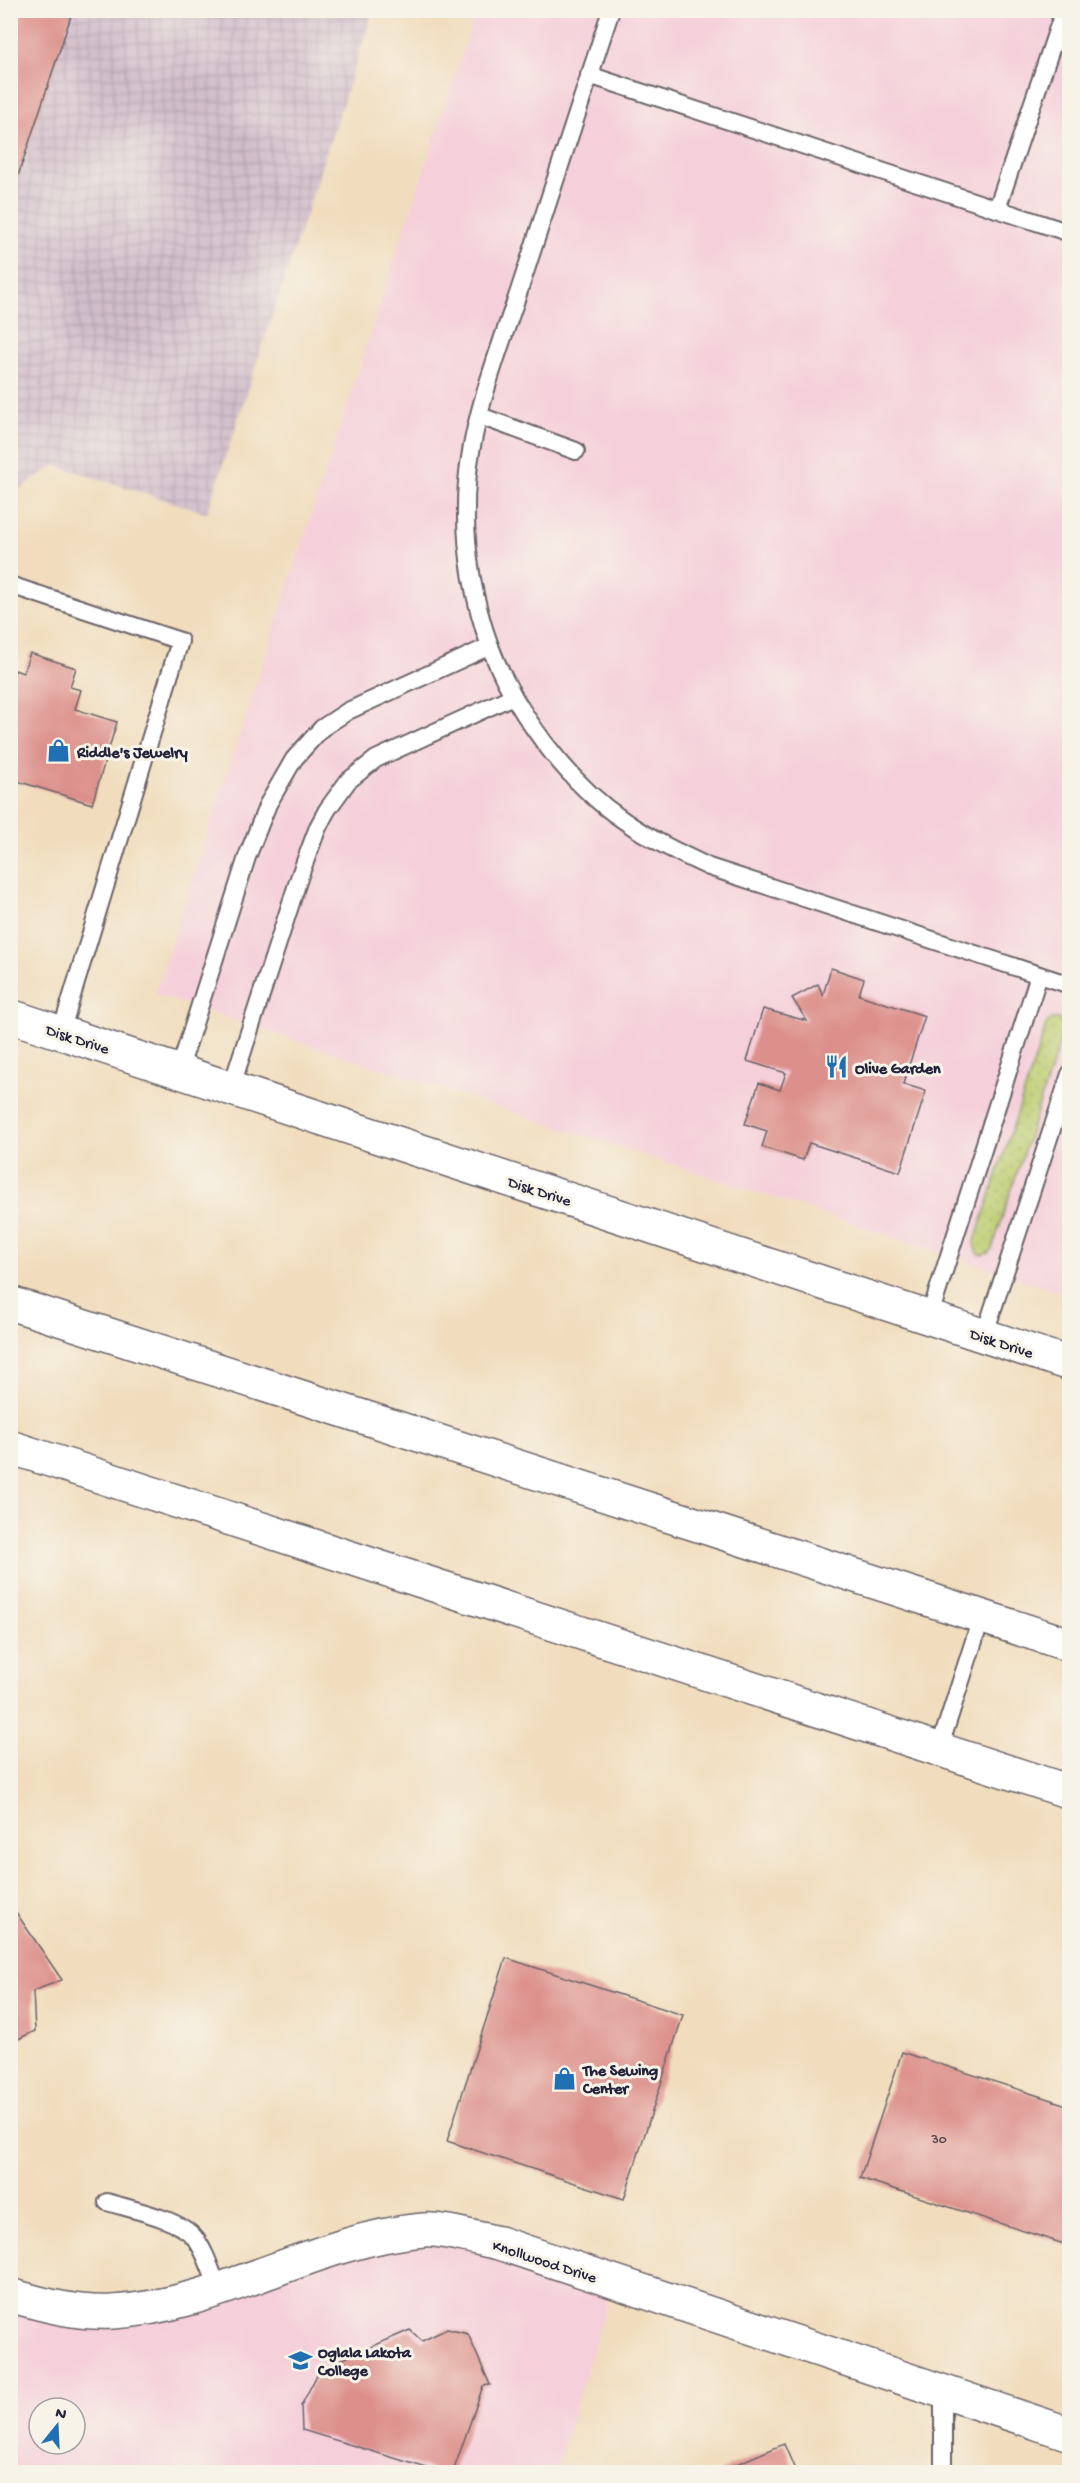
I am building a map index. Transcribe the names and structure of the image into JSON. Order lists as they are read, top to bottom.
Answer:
{
  "streets": {
    "main road": ["Disk Drive", "Knollwood Drive"]
  },
  "places": {
    "shop": ["Riddle's Jewelry", "The Sewing Center"],
    "restaurant": ["Olive Garden"],
    "school or university": ["Oglala Lakota College"]
  },
  "house_numbers": ["30"],
  "north": "top"
}
